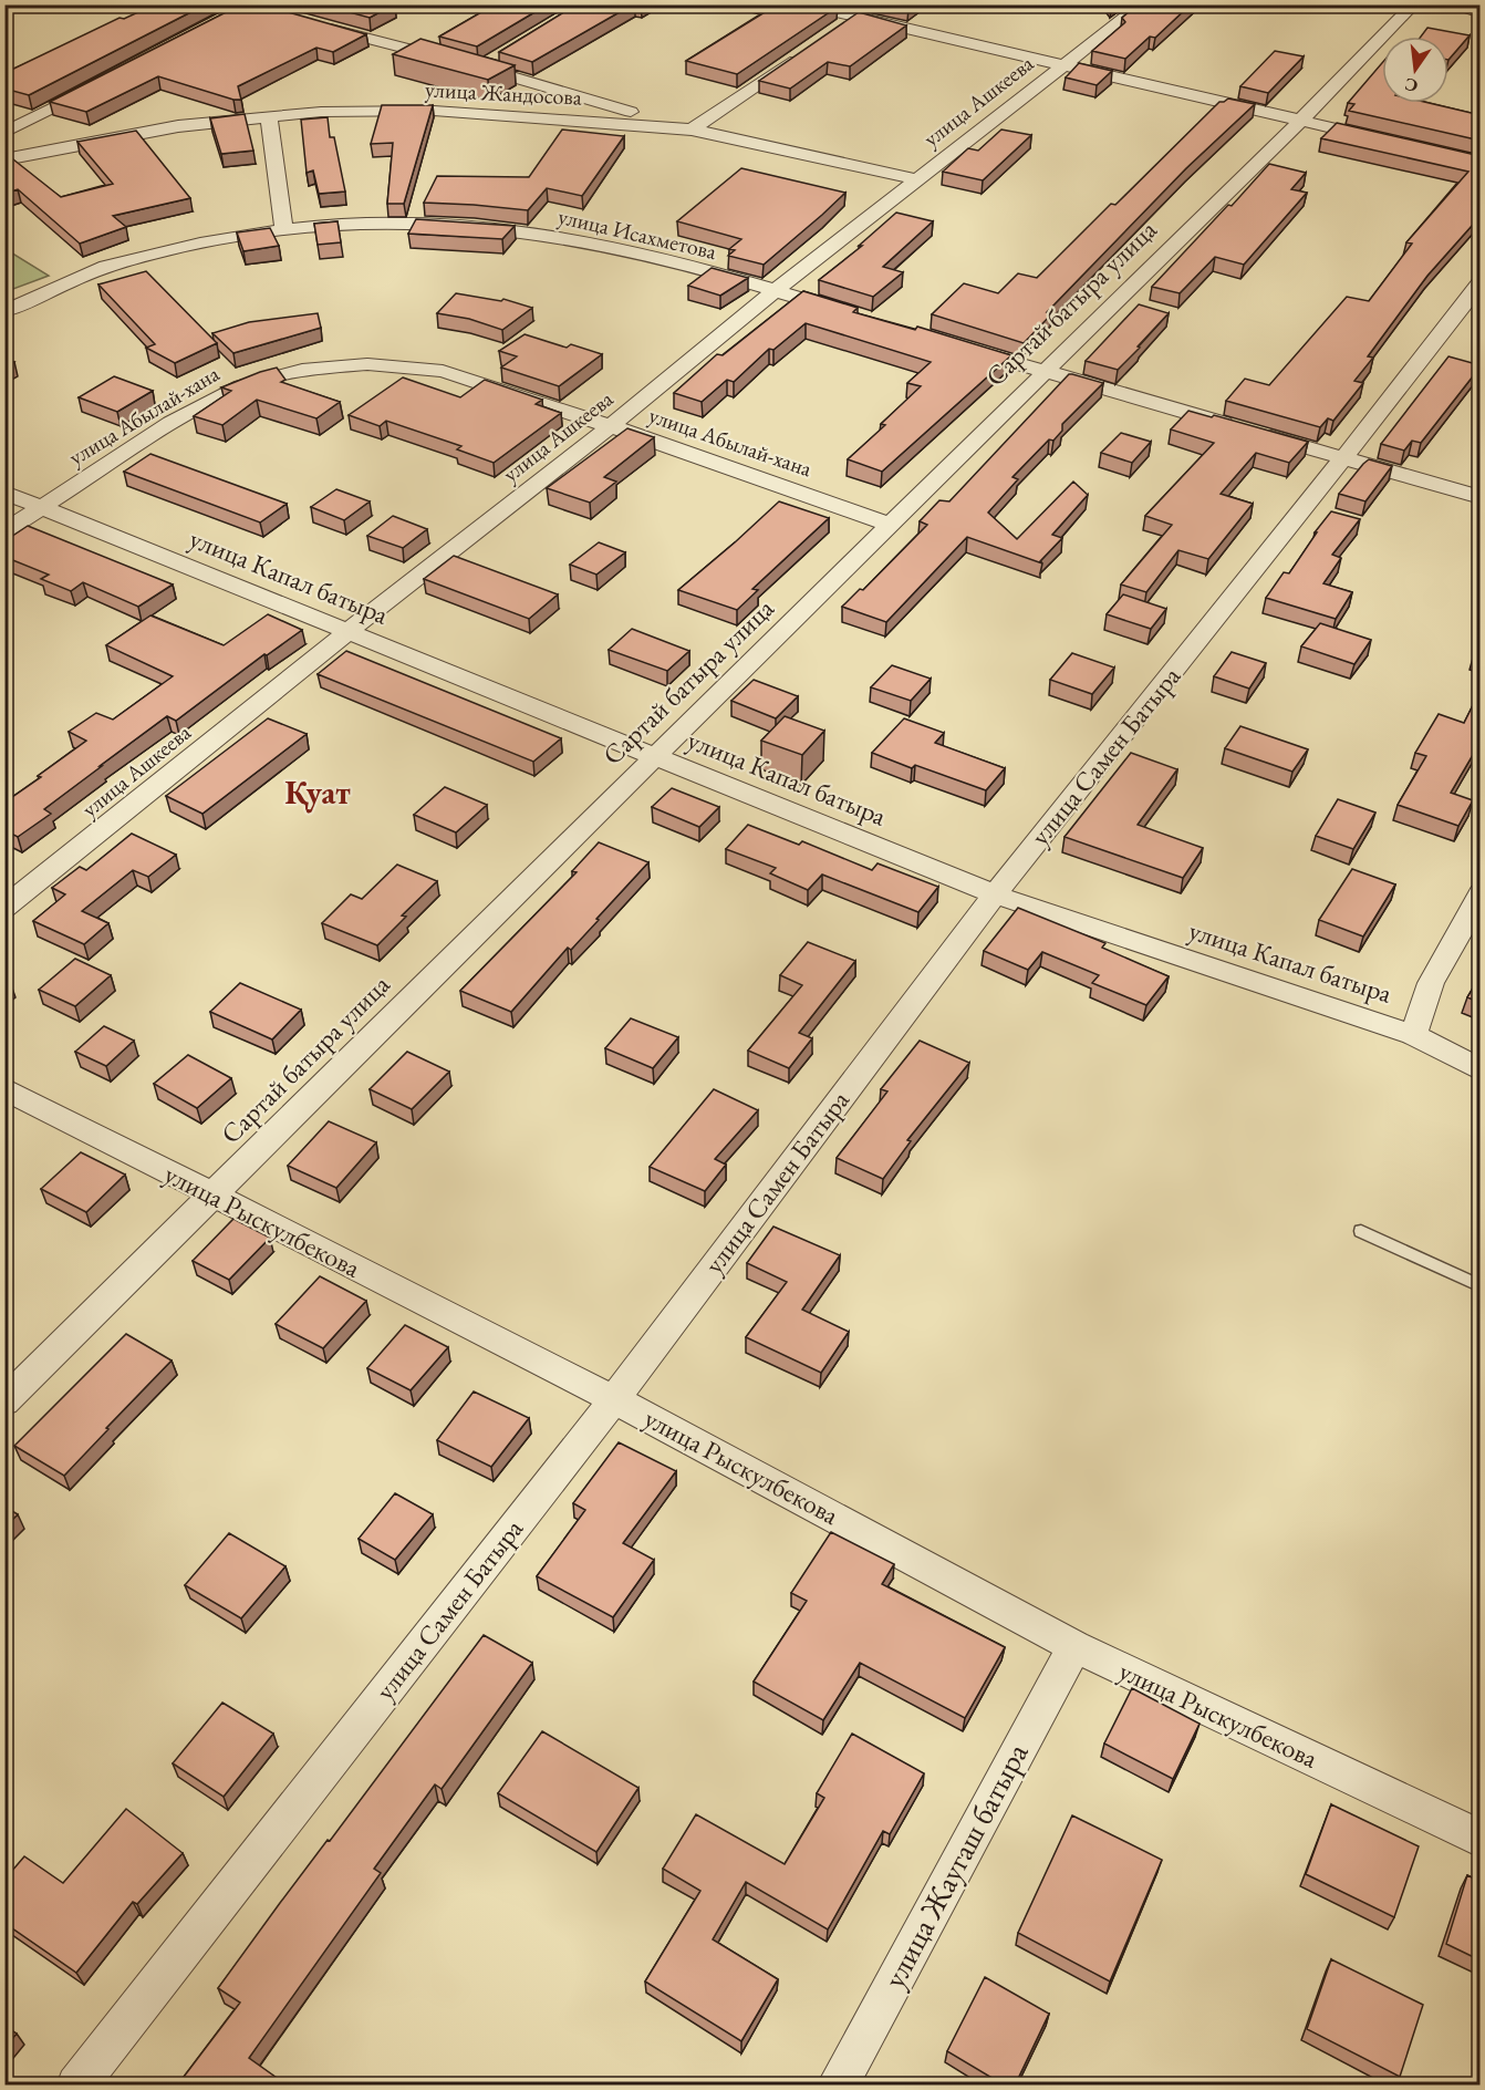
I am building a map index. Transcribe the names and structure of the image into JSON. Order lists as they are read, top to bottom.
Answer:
{
  "streets": {
    "street": [
      "улица Жандосова",
      "улица Ашкеева",
      "улица Исахметова",
      "Сартай батыра улица",
      "улица Абылай-хана",
      "улица Капал батыра",
      "улица Самен Батыра",
      "улица Рыскулбекова",
      "улица Жаугаш батыра"
    ]
  },
  "crossings": [
    ["улица Жандосова", "улица Ашкеева"],
    ["улица Ашкеева", "улица Исахметова"],
    ["улица Ашкеева", "улица Абылай-хана"],
    ["улица Ашкеева", "улица Капал батыра"],
    ["Сартай батыра улица", "улица Абылай-хана"],
    ["Сартай батыра улица", "улица Капал батыра"],
    ["Сартай батыра улица", "улица Рыскулбекова"],
    ["улица Абылай-хана", "улица Капал батыра"],
    ["улица Капал батыра", "улица Самен Батыра"],
    ["улица Самен Батыра", "улица Рыскулбекова"],
    ["улица Рыскулбекова", "улица Жаугаш батыра"]
  ],
  "districts": ["Қуат"],
  "north": "bottom"
}
